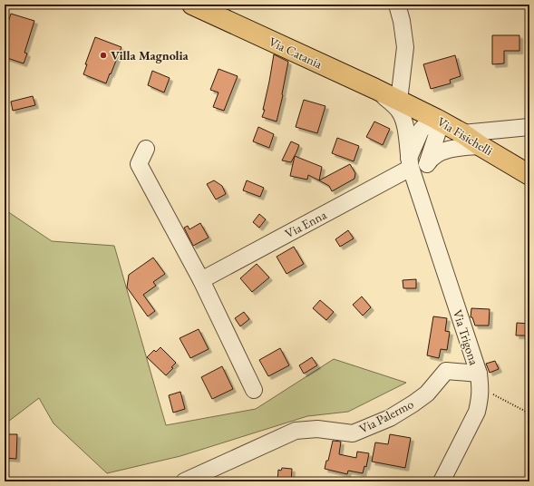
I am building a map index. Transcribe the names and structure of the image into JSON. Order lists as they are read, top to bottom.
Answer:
{
  "streets": {
    "main road": ["Via Catania", "Via Fisichelli"],
    "street": ["Via Enna", "Via Trigona", "Via Palermo"]
  },
  "crossings": [
    ["Via Catania", "Via Fisichelli"],
    ["Via Catania", "Via Trigona"],
    ["Via Enna", "Via Trigona"],
    ["Via Trigona", "Via Palermo"]
  ],
  "places": ["Villa Magnolia"]
}
